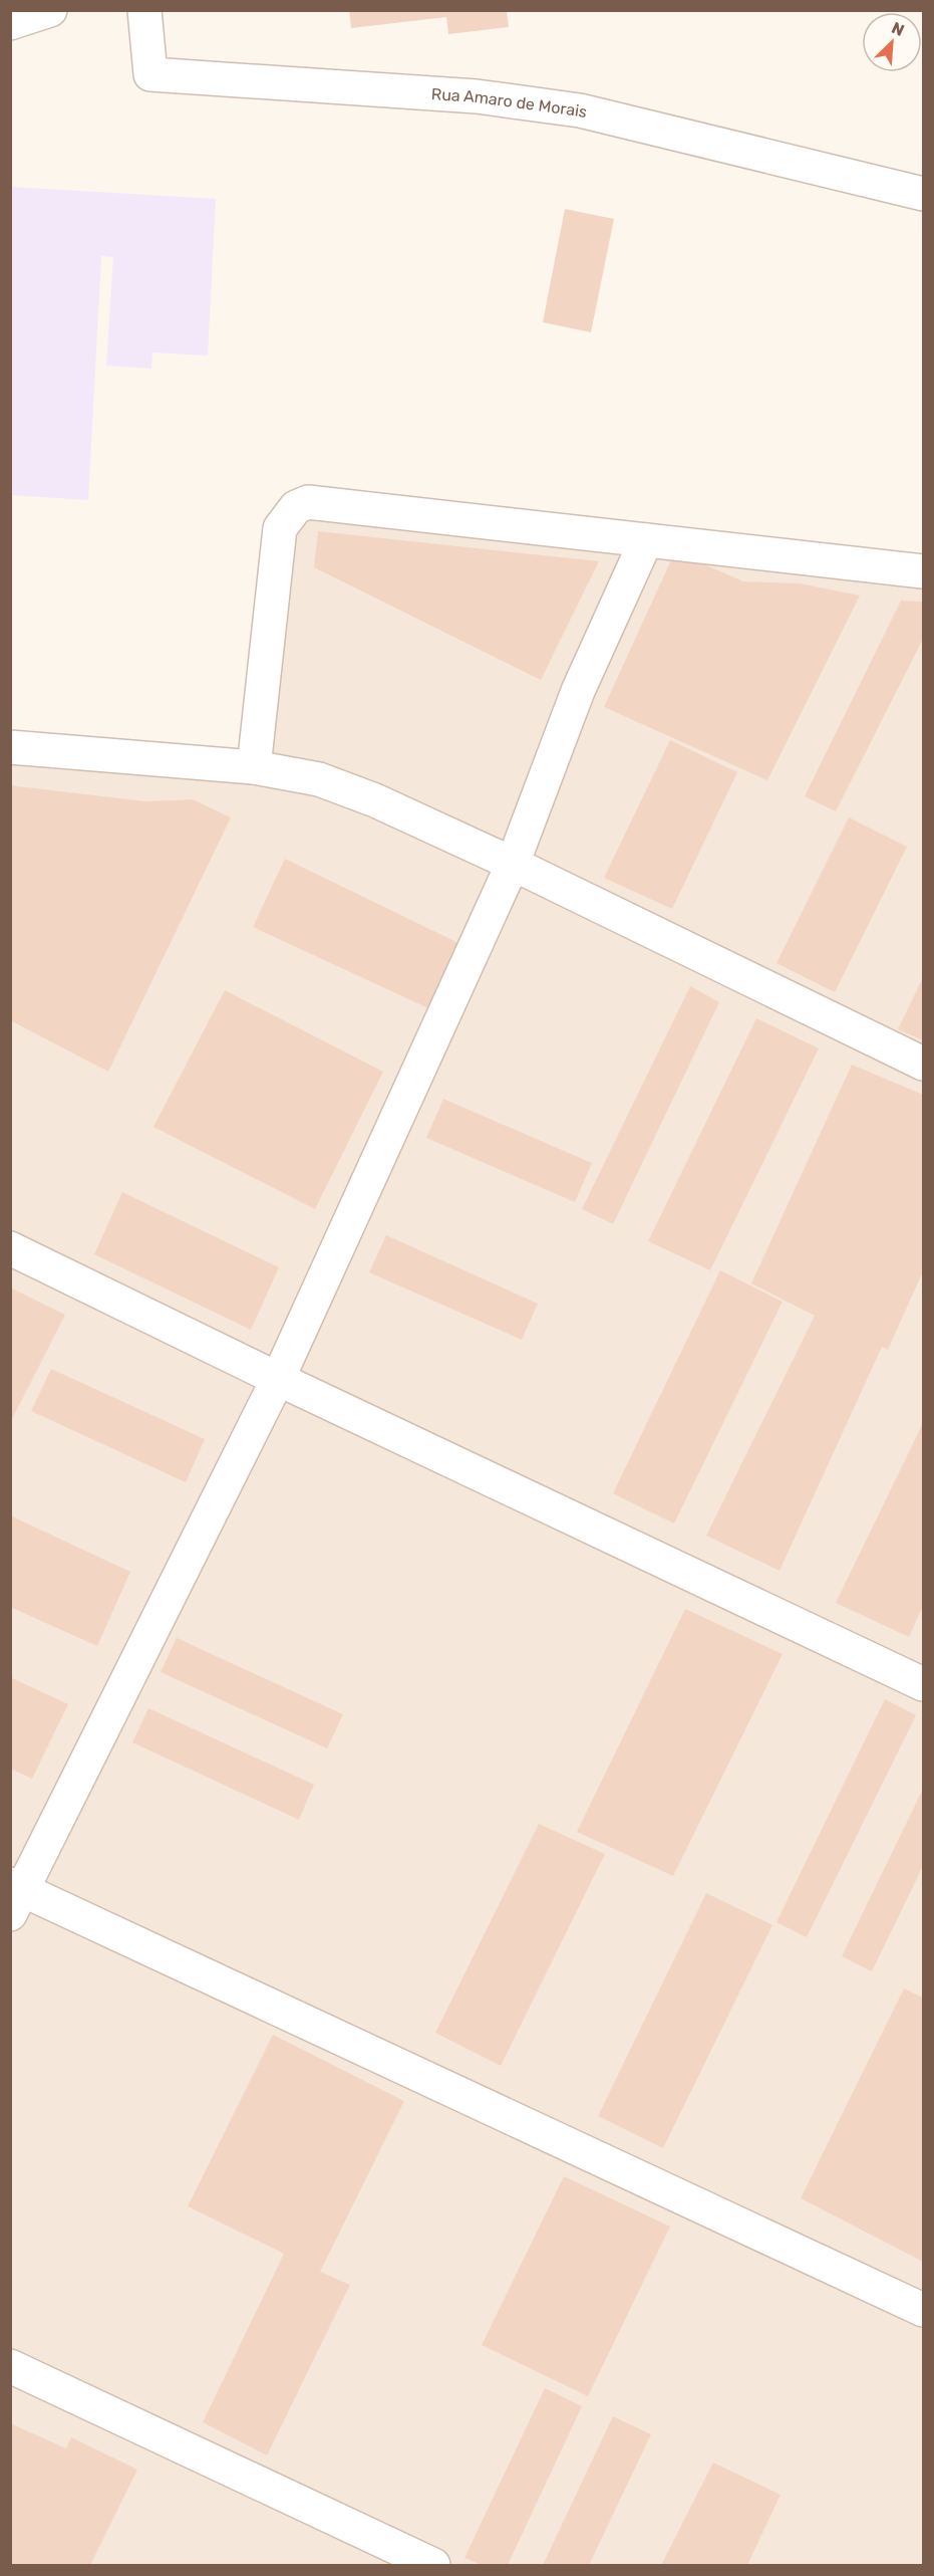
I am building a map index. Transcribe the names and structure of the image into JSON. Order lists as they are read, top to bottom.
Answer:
{
  "streets": {
    "street": ["Rua Amaro de Morais"]
  },
  "north": "top right"
}
